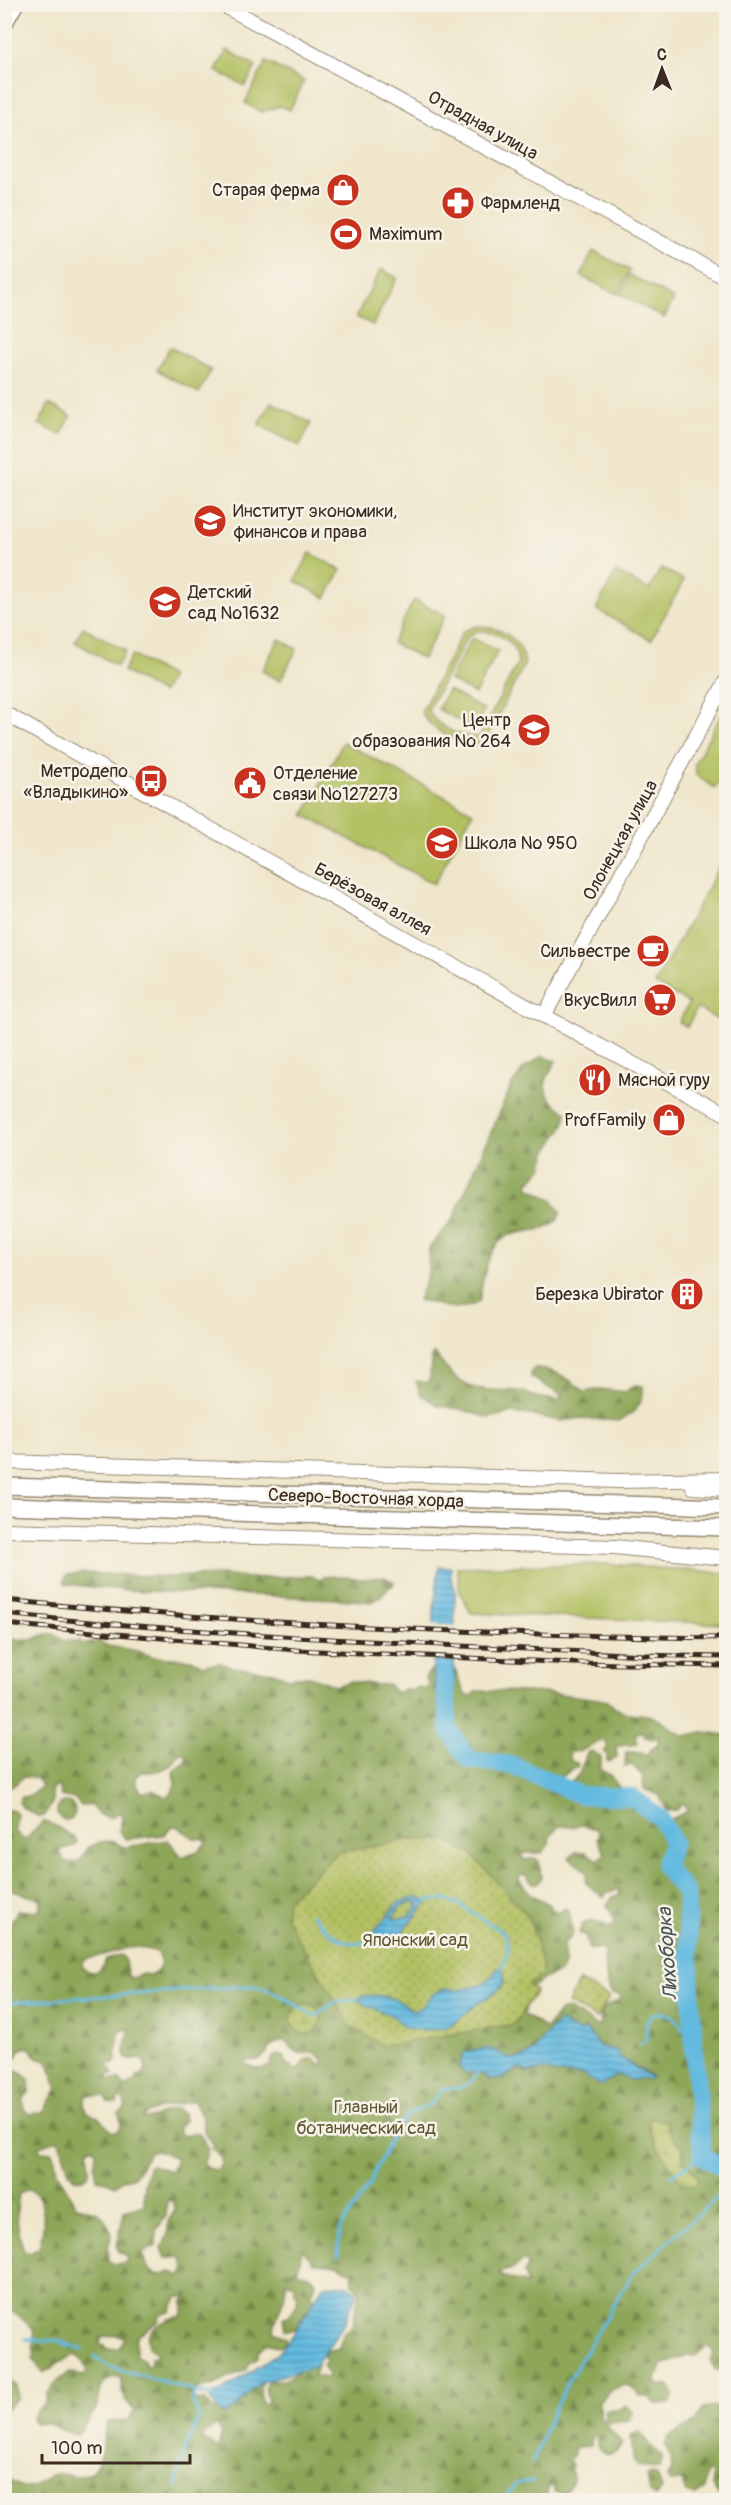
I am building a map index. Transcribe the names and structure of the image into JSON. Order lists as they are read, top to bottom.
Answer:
{
  "streets": {
    "main road": [
      "Отрадная улица",
      "Олонецкая улица",
      "Берёзовая аллея",
      "Северо-Восточная хорда"
    ]
  },
  "crossings": [
    ["Олонецкая улица", "Берёзовая аллея"]
  ],
  "water": ["Лихоборка"],
  "parks": ["Японский сад", "Главный ботанический сад"],
  "places": {
    "shop": ["Старая ферма", "ProfFamily"],
    "pharmacy": ["Фармленд"],
    "sports": ["Maximum"],
    "school or university": [
      "Институт экономики, финансов и права",
      "Детский сад №1632",
      "Центр образования № 264",
      "Школа № 950"
    ],
    "bus stop": ["Метродепо «Владыкино»"],
    "public building": ["Отделение связи №127273"],
    "cafe": ["Сильвестре"],
    "supermarket": ["ВкусВилл"],
    "restaurant": ["Мясной гуру"],
    "building": ["Березка Ubirator"]
  },
  "scale_bar": "100 m",
  "north": "top"
}
